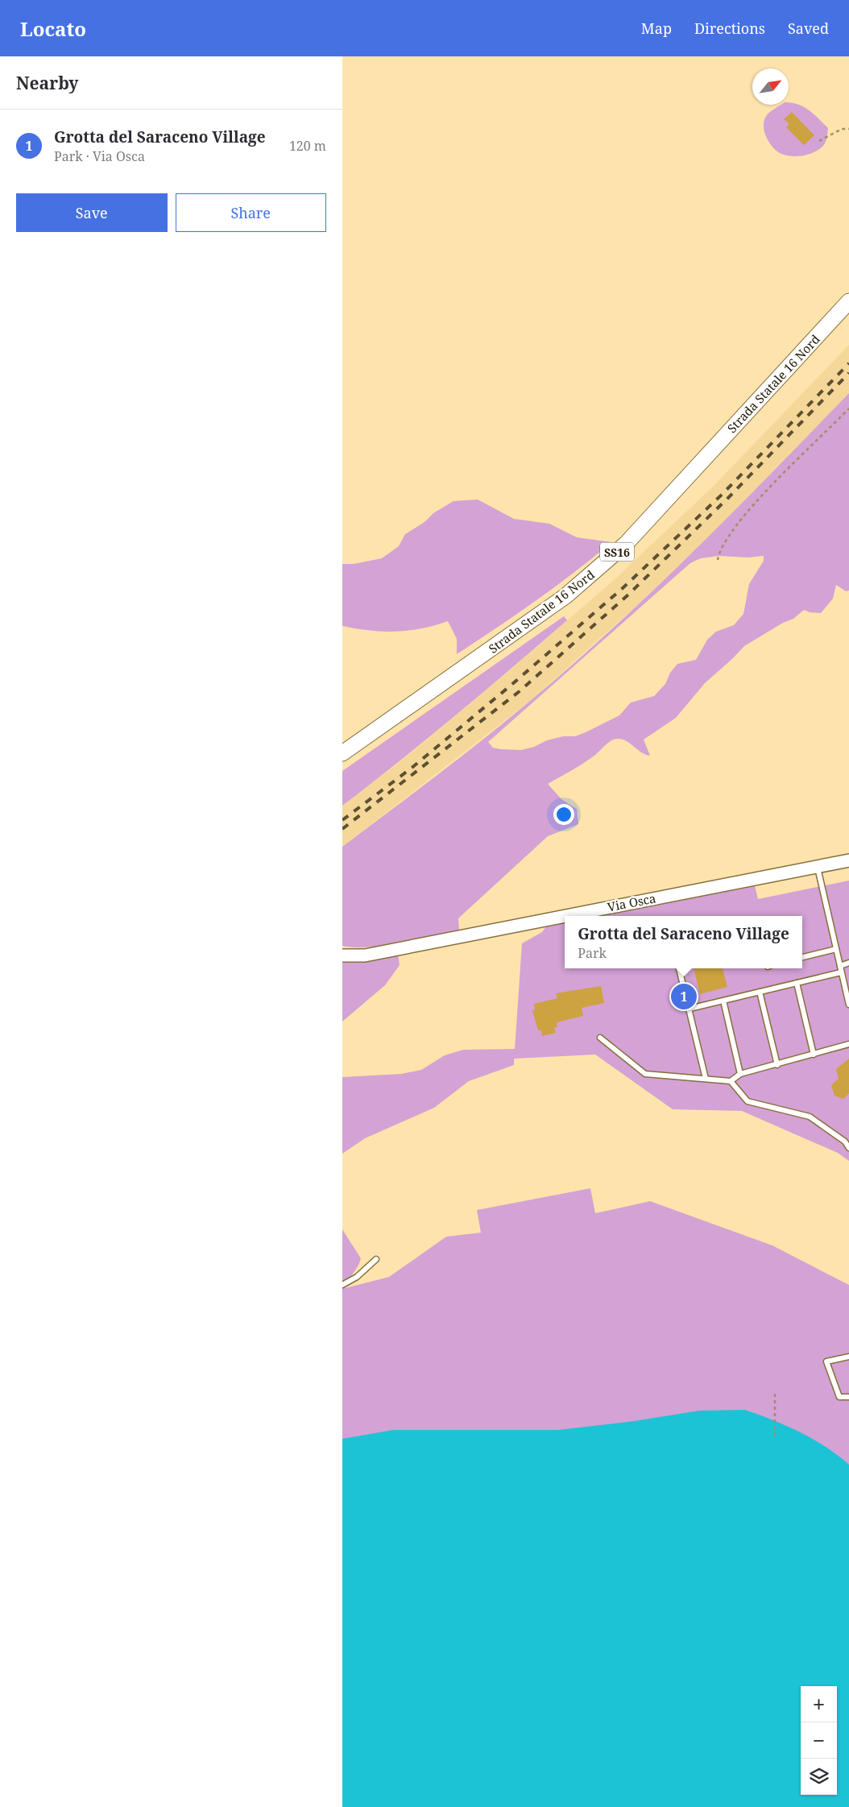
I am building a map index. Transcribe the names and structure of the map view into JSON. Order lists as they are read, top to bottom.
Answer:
{
  "streets": {
    "main road": ["Strada Statale 16 Nord", "SS16"],
    "street": ["Via Osca"]
  },
  "north": "top right",
  "page": {
    "header": "Locato",
    "nav": ["Map", "Directions", "Saved"],
    "heading": "Nearby",
    "list": [
      {
        "mark": "1",
        "name": "Grotta del Saraceno Village",
        "note": "Park · Via Osca",
        "value": "120 m"
      }
    ],
    "buttons": ["Save", "Share"],
    "popup": ["Grotta del Saraceno Village", "Park"],
    "pins": "1",
    "map_buttons": ["+", "−"]
  }
}
